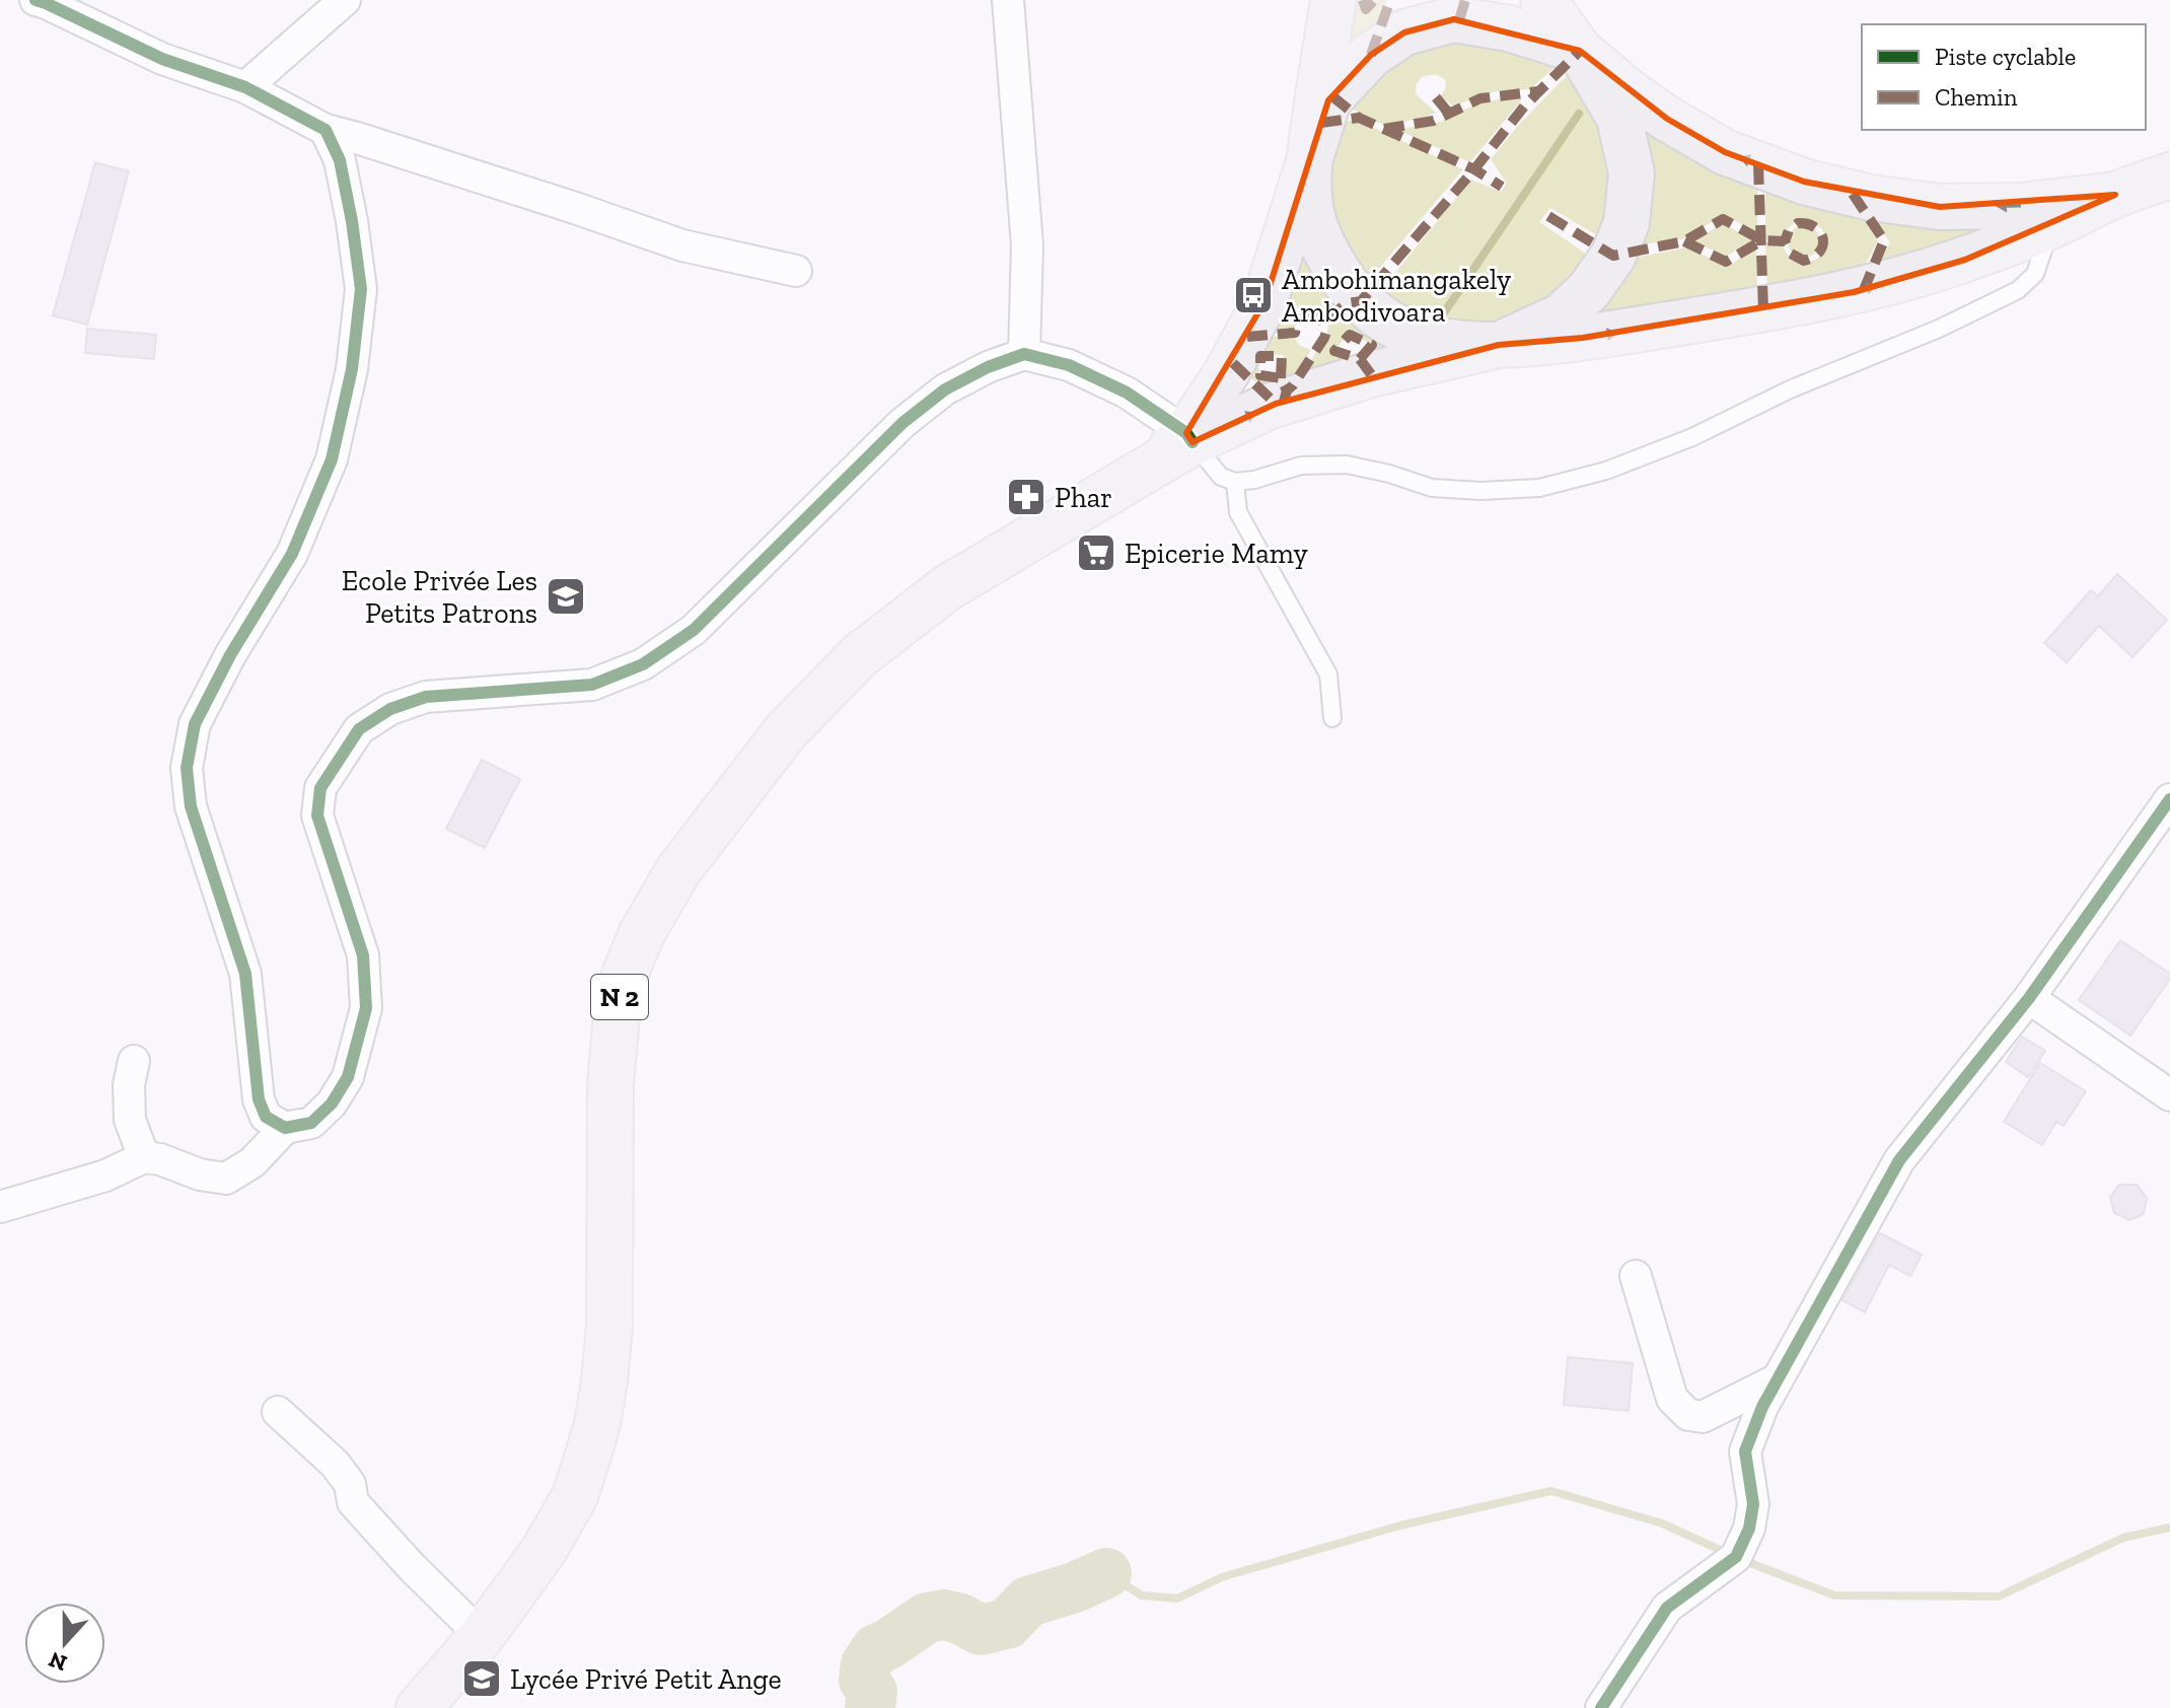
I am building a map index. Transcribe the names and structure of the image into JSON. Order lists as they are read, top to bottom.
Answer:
{
  "streets": {
    "main road": ["N 2"]
  },
  "places": {
    "bus stop": ["Ambohimangakely Ambodivoara"],
    "pharmacy": ["Phar"],
    "supermarket": ["Epicerie Mamy"],
    "school or university": ["Ecole Privée Les Petits Patrons", "Lycée Privé Petit Ange"]
  },
  "legend": ["Piste cyclable", "Chemin"],
  "north": "bottom"
}
